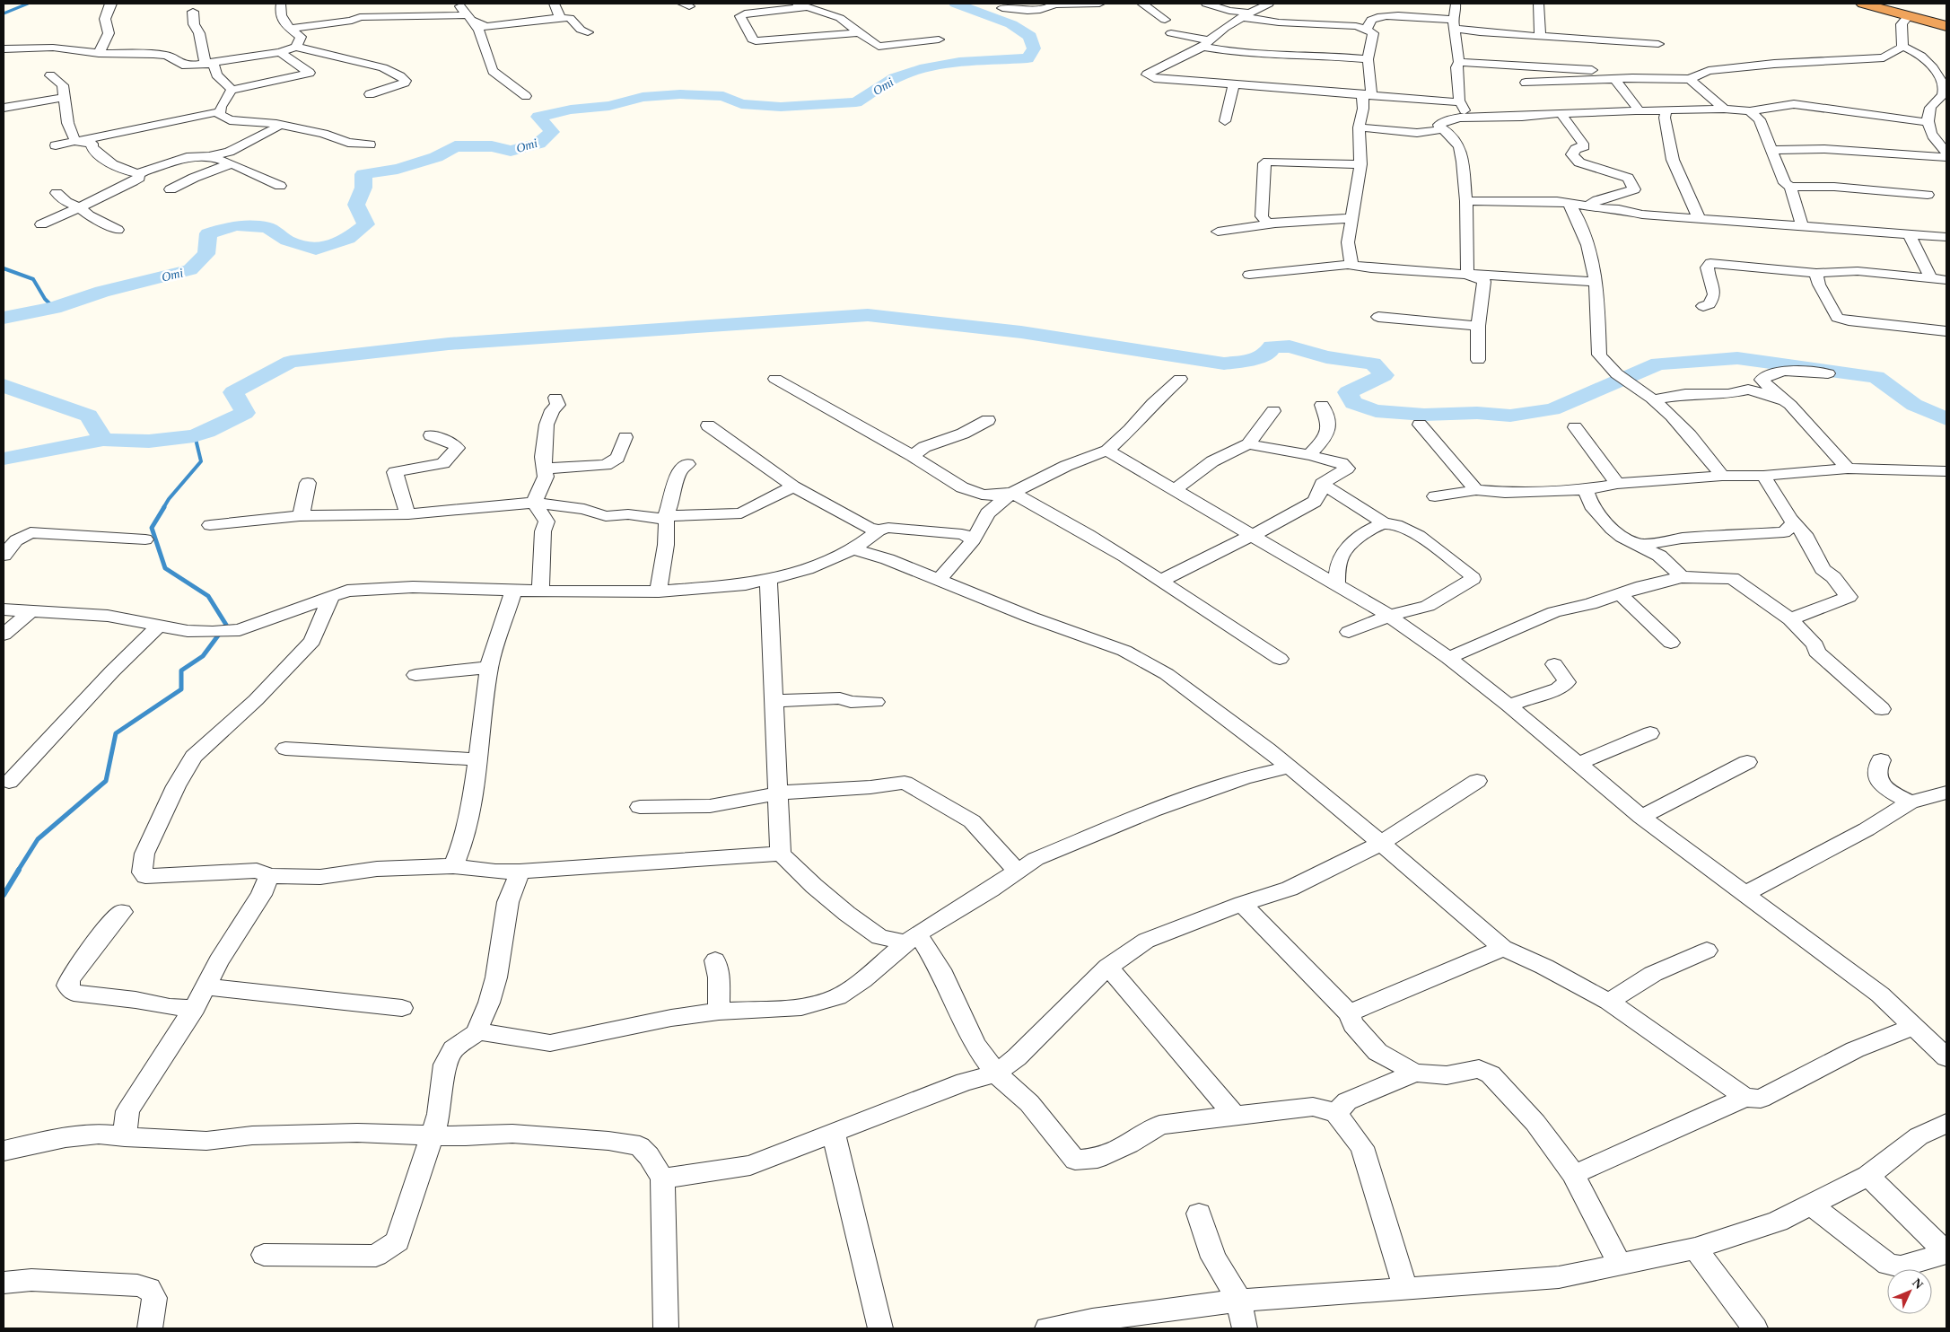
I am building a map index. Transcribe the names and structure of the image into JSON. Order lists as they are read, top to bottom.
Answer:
{
  "water": ["Omi"],
  "north": "top right"
}
